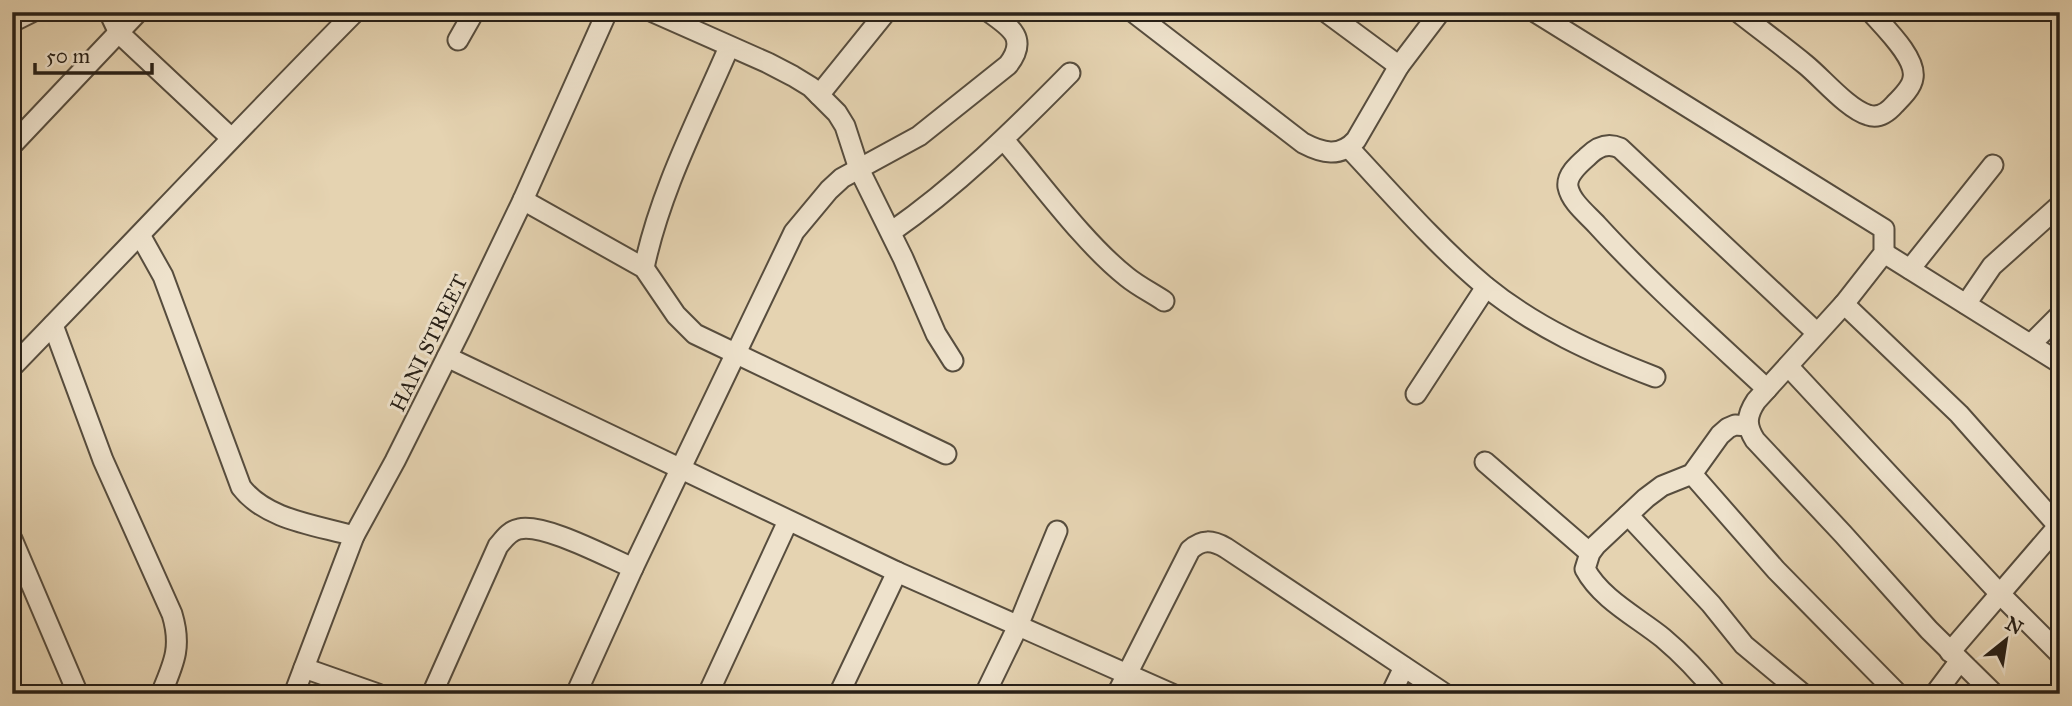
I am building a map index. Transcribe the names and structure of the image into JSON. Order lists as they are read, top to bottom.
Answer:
{
  "streets": {
    "street": ["HANI STREET"]
  },
  "scale_bar": "50 m",
  "north": "top right"
}
